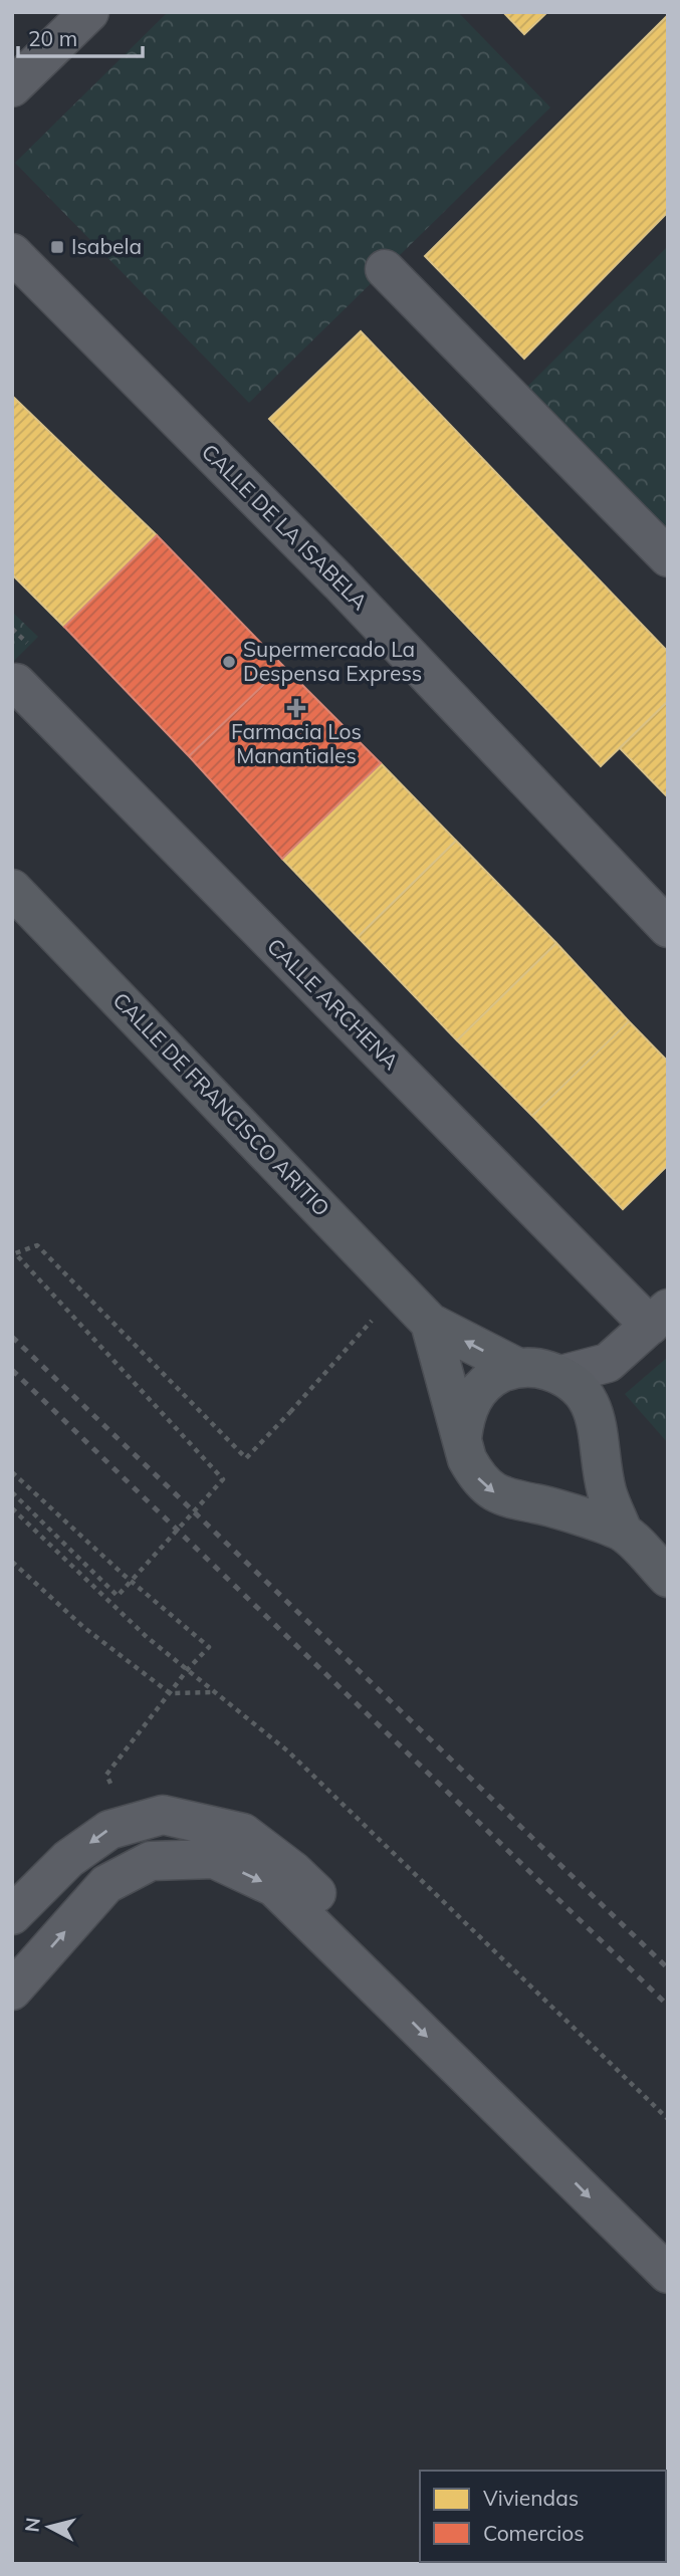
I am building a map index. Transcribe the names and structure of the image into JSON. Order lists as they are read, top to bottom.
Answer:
{
  "streets": {
    "main road": ["CALLE DE FRANCISCO ARITIO"],
    "street": ["CALLE DE LA ISABELA", "CALLE ARCHENA"]
  },
  "places": {
    "transit": ["Isabela"],
    "other": ["Supermercado La Despensa Express"],
    "health": ["Farmacia Los Manantiales"]
  },
  "legend": ["Viviendas", "Comercios"],
  "scale_bar": "20 m",
  "north": "left"
}
